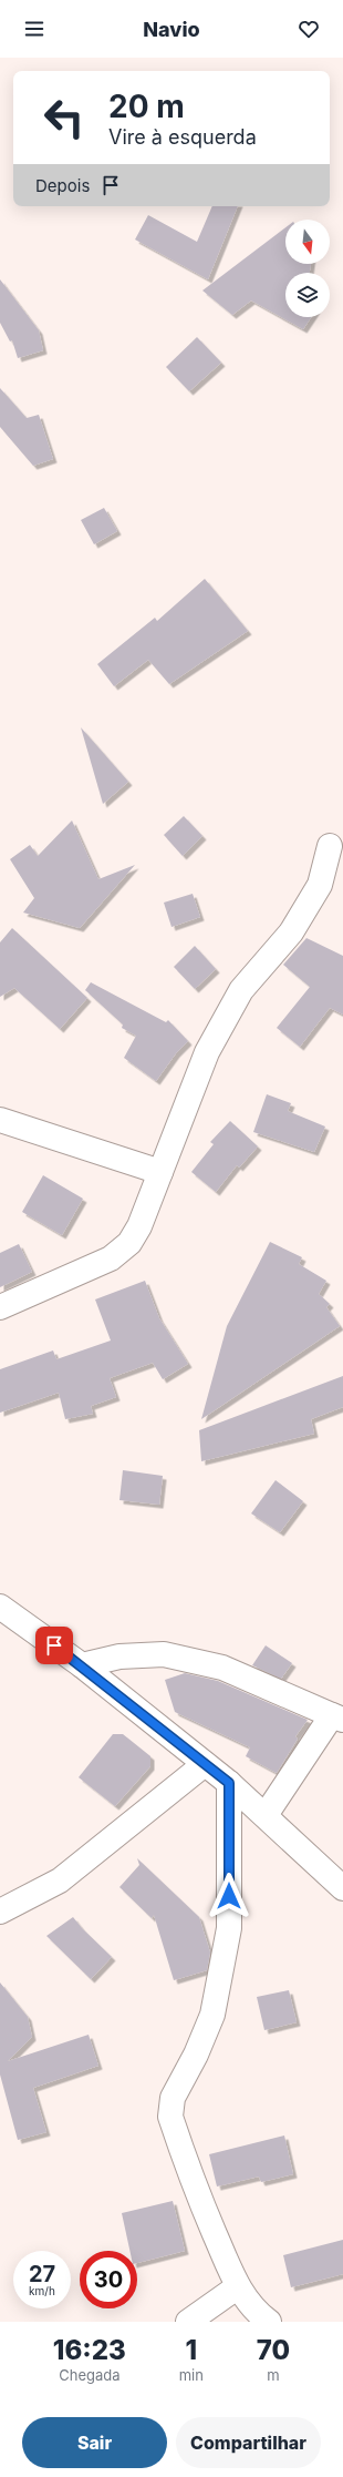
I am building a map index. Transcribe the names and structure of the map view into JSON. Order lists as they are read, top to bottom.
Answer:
{
  "north": "bottom",
  "page": {
    "header": "Navio",
    "turn": ["20 m", "Vire à esquerda"],
    "then": "Depois",
    "speed": "27 km/h",
    "limit": "30",
    "eta": [
      "16:23",
      "Chegada",
      "1",
      "min",
      "70",
      "m"
    ],
    "buttons": ["Sair", "Compartilhar"]
  }
}
